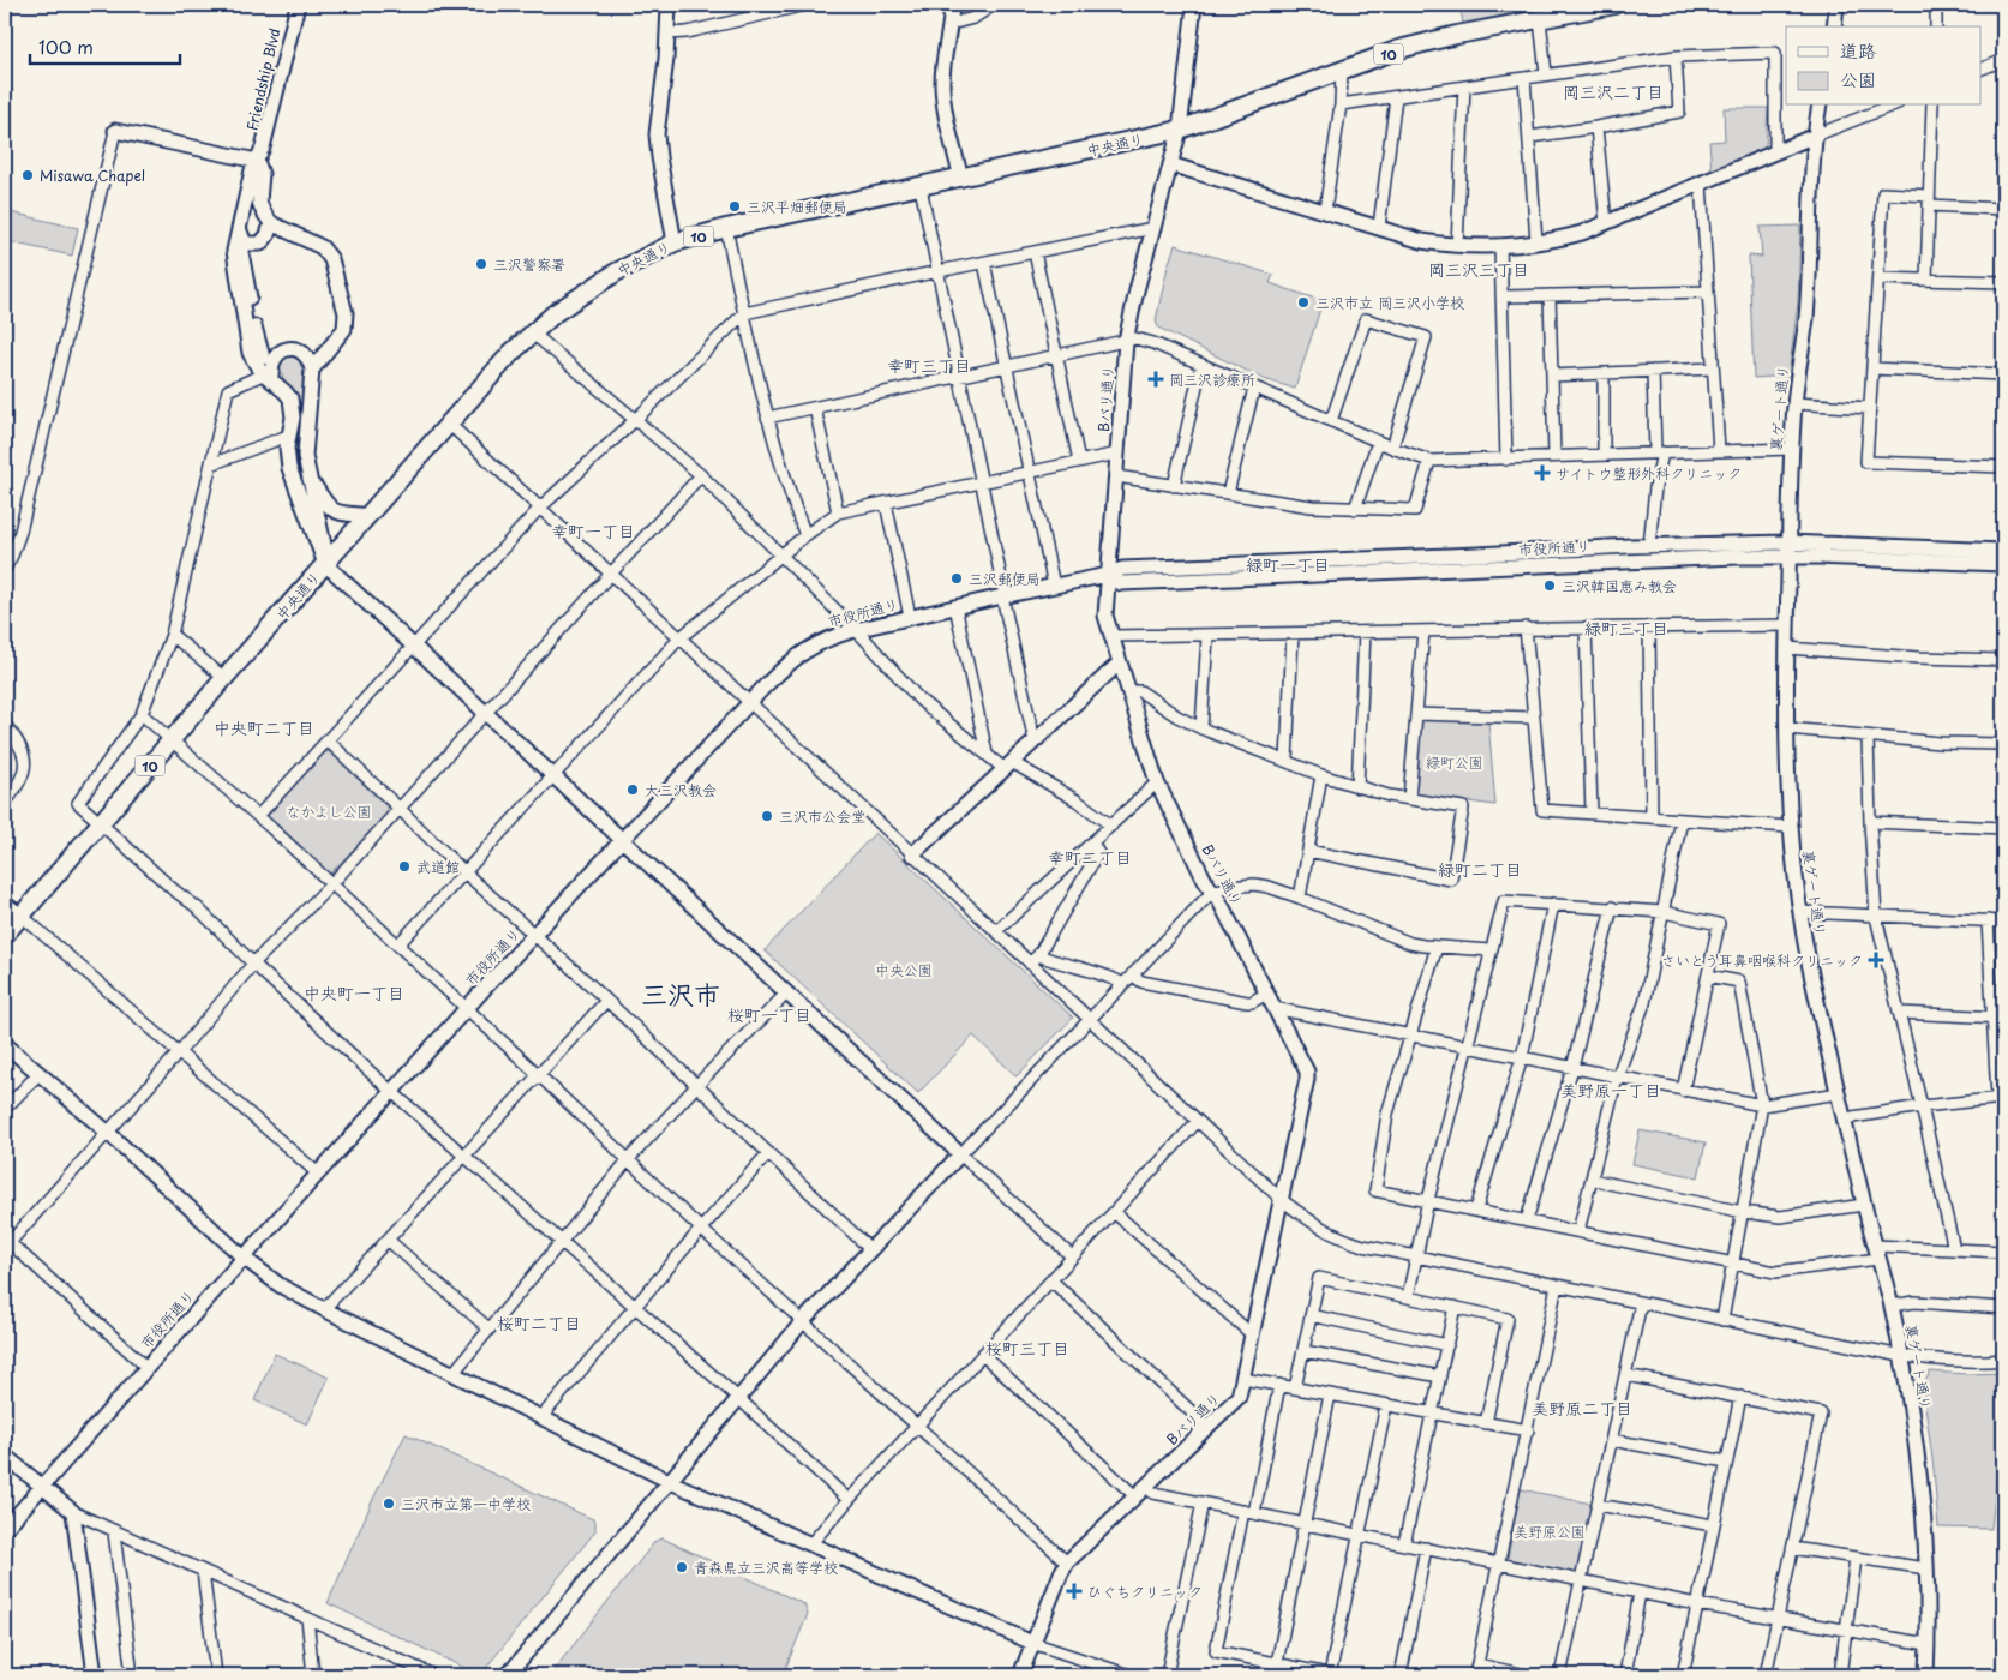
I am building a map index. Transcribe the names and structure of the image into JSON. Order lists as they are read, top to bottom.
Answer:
{
  "streets": {
    "main road": ["10", "中央通り"],
    "street": [
      "Friendship Blvd",
      "Bバリ通り",
      "裏ゲート通り",
      "市役所通り"
    ]
  },
  "crossings": [
    ["中央通り", "Bバリ通り"],
    ["Bバリ通り", "市役所通り"],
    ["裏ゲート通り", "市役所通り"]
  ],
  "districts": [
    "岡三沢二丁目",
    "岡三沢三丁目",
    "幸町三丁目",
    "幸町一丁目",
    "緑町一丁目",
    "緑町三丁目",
    "中央町二丁目",
    "幸町二丁目",
    "緑町二丁目",
    "中央町一丁目",
    "三沢市",
    "桜町一丁目",
    "美野原一丁目",
    "桜町二丁目",
    "桜町三丁目",
    "美野原二丁目"
  ],
  "parks": [
    "緑町公園",
    "なかよし公園",
    "中央公園",
    "美野原公園"
  ],
  "places": {
    "other": [
      "Misawa Chapel",
      "三沢平畑郵便局",
      "三沢警察署",
      "三沢市立 岡三沢小学校",
      "三沢郵便局",
      "三沢韓国恵み教会",
      "大三沢教会",
      "三沢市公会堂",
      "武道館",
      "三沢市立第一中学校",
      "青森県立三沢高等学校"
    ],
    "health": [
      "岡三沢診療所",
      "サイトウ整形外科クリニック",
      "さいとう耳鼻咽喉科クリニック",
      "ひぐちクリニック"
    ]
  },
  "legend": ["道路", "公園"],
  "scale_bar": "100 m"
}
